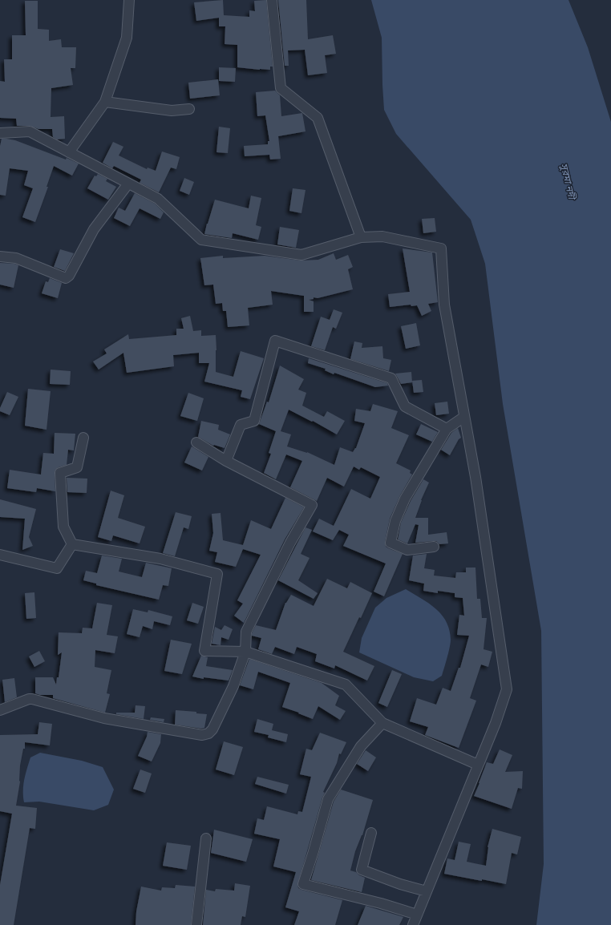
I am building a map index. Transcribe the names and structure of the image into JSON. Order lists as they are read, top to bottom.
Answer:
{
  "water": ["সুরমা নদী"]
}
